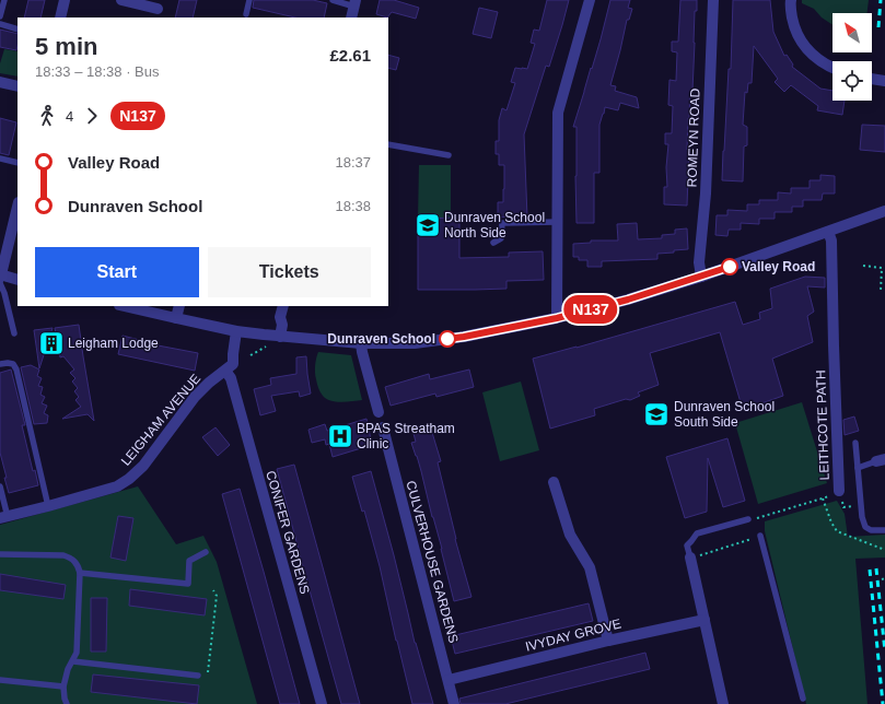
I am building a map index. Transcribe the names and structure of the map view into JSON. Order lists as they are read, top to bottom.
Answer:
{
  "streets": {
    "street": [
      "ROMEYN ROAD",
      "LEIGHAM AVENUE",
      "LEITHCOTE PATH",
      "CONIFER GARDENS",
      "CULVERHOUSE GARDENS",
      "IVYDAY GROVE"
    ]
  },
  "crossings": [
    ["LEIGHAM AVENUE", "CONIFER GARDENS"],
    ["CULVERHOUSE GARDENS", "IVYDAY GROVE"]
  ],
  "places": {
    "school or university": ["Dunraven School North Side", "Dunraven School South Side"],
    "other": ["Valley Road", "Dunraven School"],
    "building": ["Leigham Lodge"],
    "hospital": ["BPAS Streatham Clinic"]
  },
  "lines": ["bus line N137"],
  "north": "top left",
  "page": {
    "on_map": "N137",
    "heading": ["5 min", "18:33 – 18:38 · Bus", "£2.61"],
    "legs": ["4", "N137"],
    "list": [
      {
        "name": "Valley Road",
        "value": "18:37"
      },
      {
        "name": "Dunraven School",
        "value": "18:38"
      }
    ],
    "buttons": ["Start", "Tickets"]
  }
}
